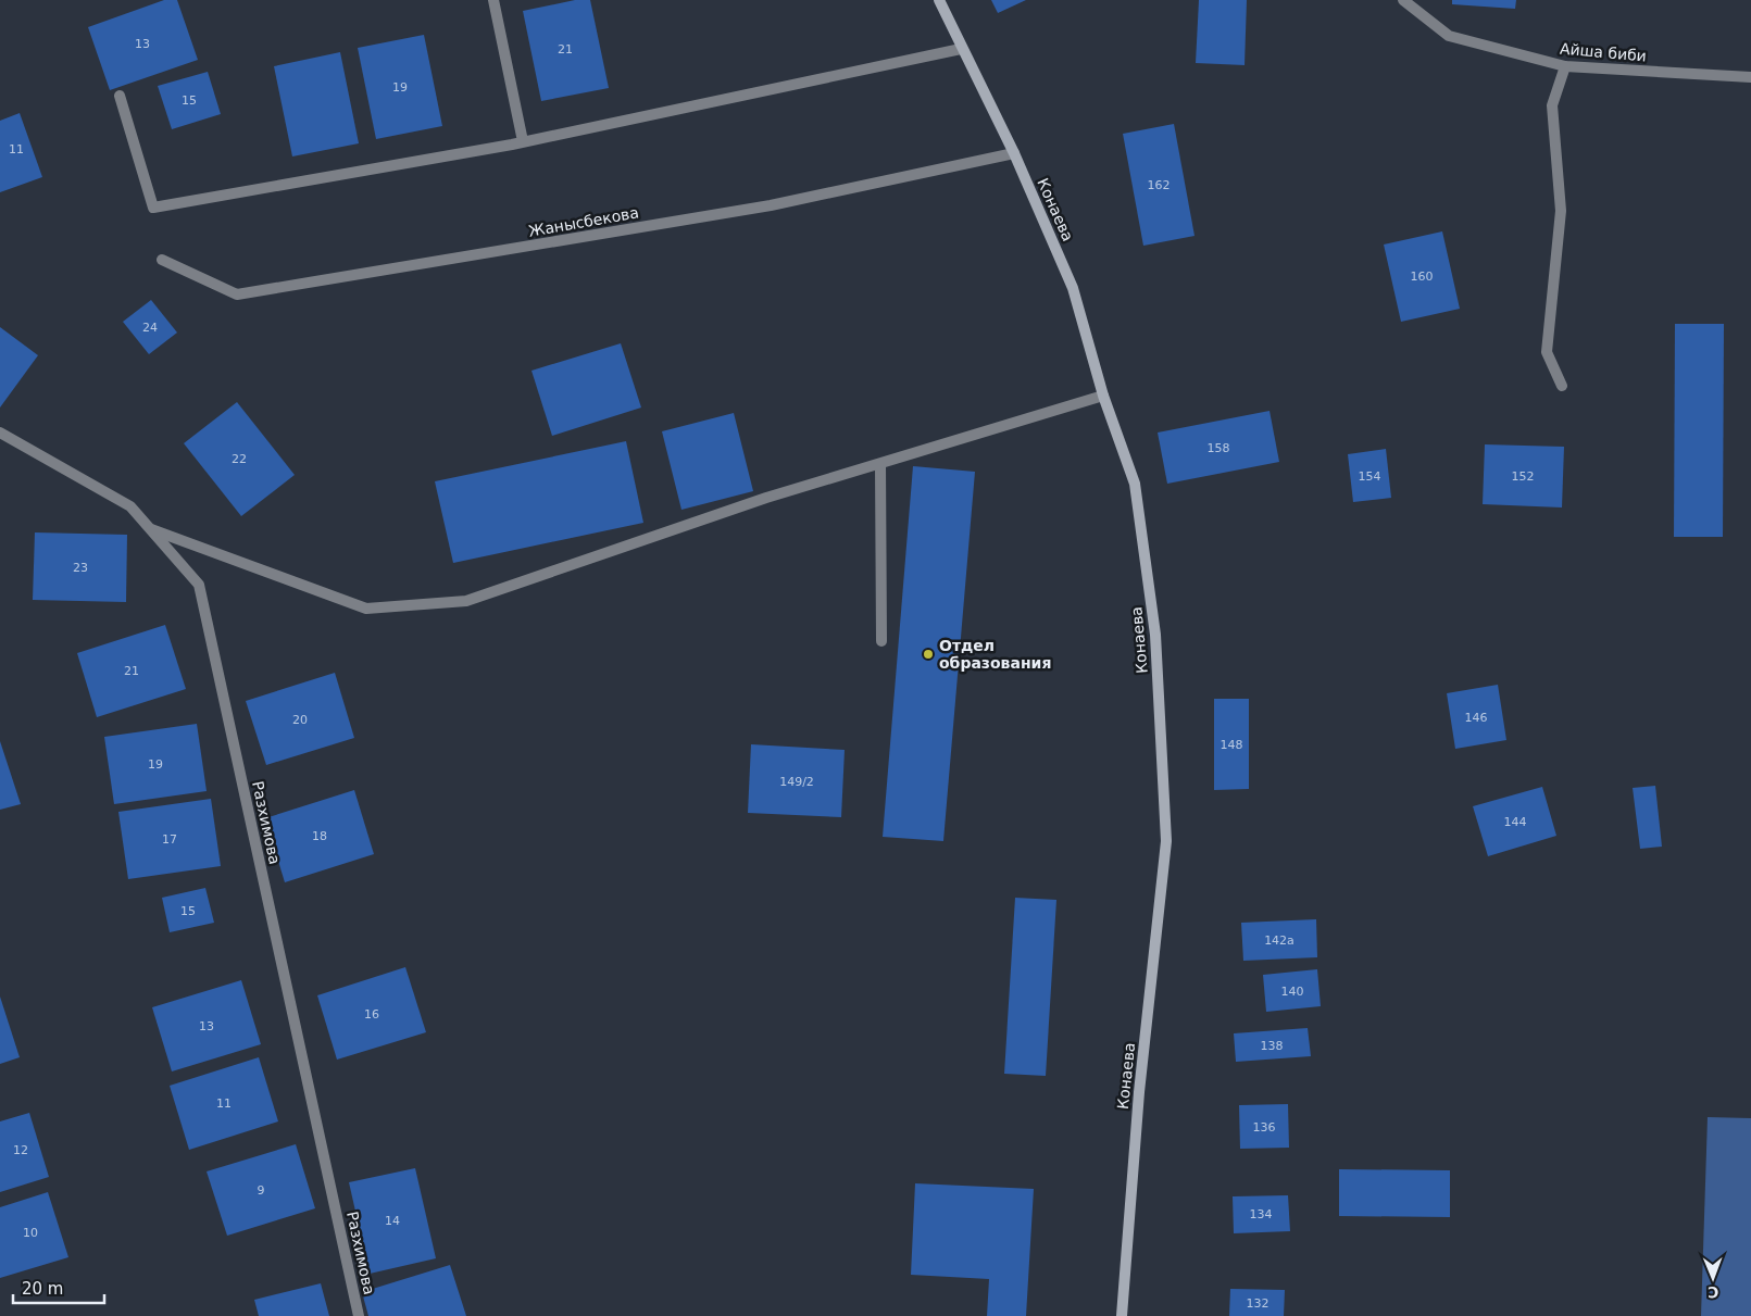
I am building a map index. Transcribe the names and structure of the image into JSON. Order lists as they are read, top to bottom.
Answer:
{
  "streets": {
    "main road": ["Конаева"],
    "street": ["Айша биби", "Жанысбекова", "Разхимова"]
  },
  "crossings": [
    ["Конаева", "Жанысбекова"]
  ],
  "places": ["Отдел образования"],
  "house_numbers": [
    "13",
    "21",
    "19",
    "15",
    "11",
    "162",
    "160",
    "24",
    "158",
    "22",
    "154",
    "152",
    "23",
    "21",
    "146",
    "20",
    "148",
    "19",
    "149/2",
    "144",
    "18",
    "17",
    "15",
    "142а",
    "140",
    "16",
    "13",
    "138",
    "11",
    "136",
    "12",
    "9",
    "134",
    "14",
    "10",
    "132"
  ],
  "scale_bar": "20 m",
  "north": "bottom"
}
